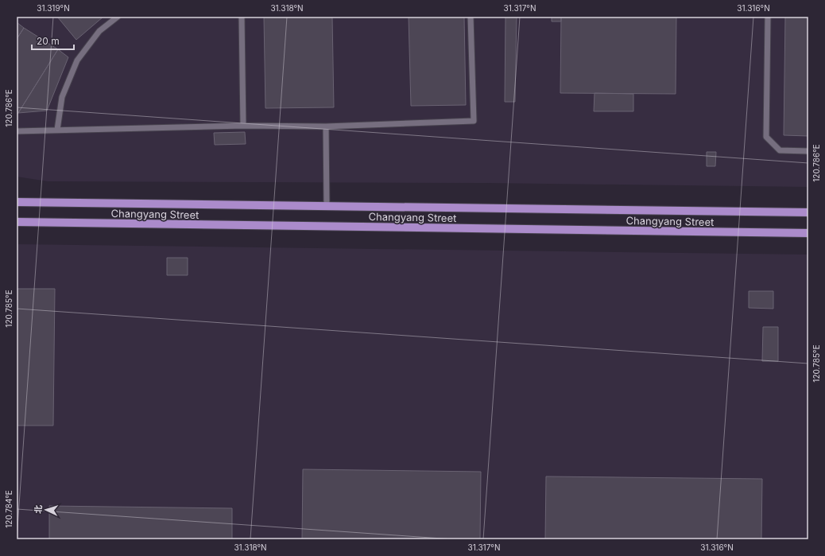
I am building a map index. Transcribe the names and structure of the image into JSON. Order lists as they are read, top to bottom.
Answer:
{
  "streets": {
    "main road": ["Changyang Street"]
  },
  "scale_bar": "20 m",
  "north": "left",
  "coordinates": [
    "31.319°N",
    "31.318°N",
    "31.317°N",
    "31.316°N",
    "120.786°E",
    "120.785°E",
    "120.784°E"
  ]
}
